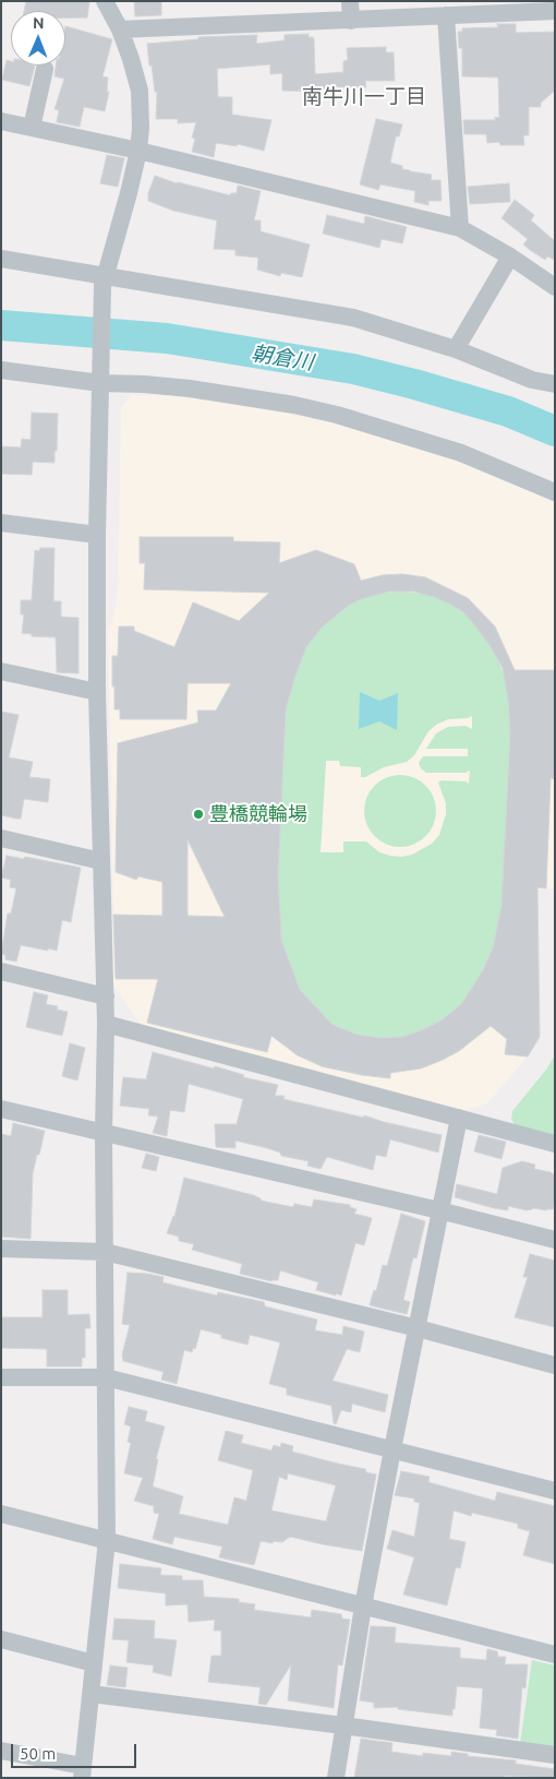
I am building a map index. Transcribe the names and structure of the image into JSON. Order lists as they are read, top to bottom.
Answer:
{
  "districts": ["南牛川一丁目"],
  "water": ["朝倉川"],
  "places": ["豊橋競輪場"],
  "scale_bar": "50 m",
  "north": "top"
}
